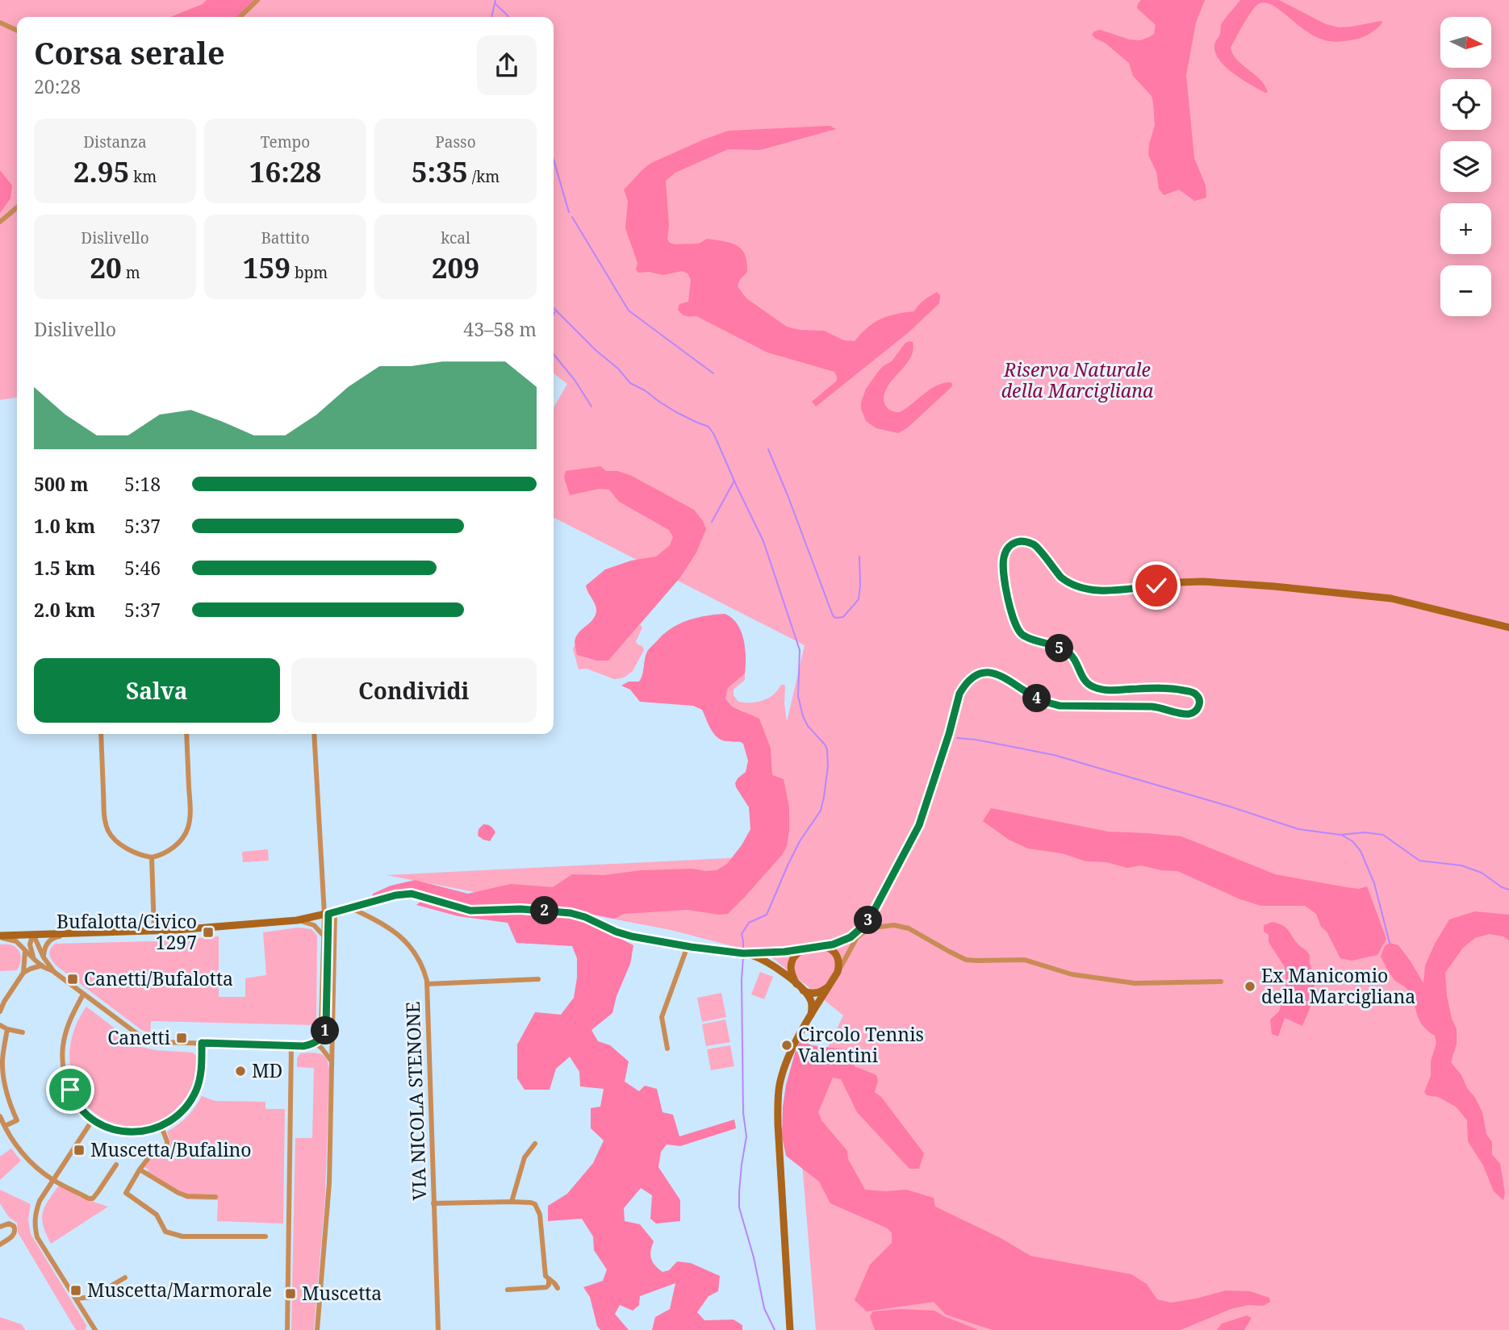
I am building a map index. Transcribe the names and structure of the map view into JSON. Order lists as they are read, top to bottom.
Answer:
{
  "streets": {
    "street": ["VIA NICOLA STENONE"]
  },
  "parks": ["Riserva Naturale della Marcigliana"],
  "places": {
    "transit": [
      "Bufalotta/Civico 1297",
      "Canetti/Bufalotta",
      "Canetti",
      "Muscetta/Bufalino",
      "Muscetta/Marmorale",
      "Muscetta"
    ],
    "other": ["Ex Manicomio della Marcigliana", "Circolo Tennis Valentini", "MD"]
  },
  "north": "right",
  "page": {
    "map_buttons": ["+", "−"],
    "heading": ["Corsa serale", "20:28"],
    "stats": [
      ["Distanza", "2.95 km"],
      ["Tempo", "16:28"],
      ["Passo", "5:35 /km"],
      ["Dislivello", "20 m"],
      ["Battito", "159 bpm"],
      ["kcal", "209"]
    ],
    "chart": ["Dislivello", "43–58 m"],
    "list": [
      {
        "name": "500 m",
        "note": "5:18"
      },
      {
        "name": "1.0 km",
        "note": "5:37"
      },
      {
        "name": "1.5 km",
        "note": "5:46"
      },
      {
        "name": "2.0 km",
        "note": "5:37"
      }
    ],
    "pins": [
      "5",
      "4",
      "2",
      "3",
      "1"
    ],
    "buttons": ["Salva", "Condividi"]
  }
}
